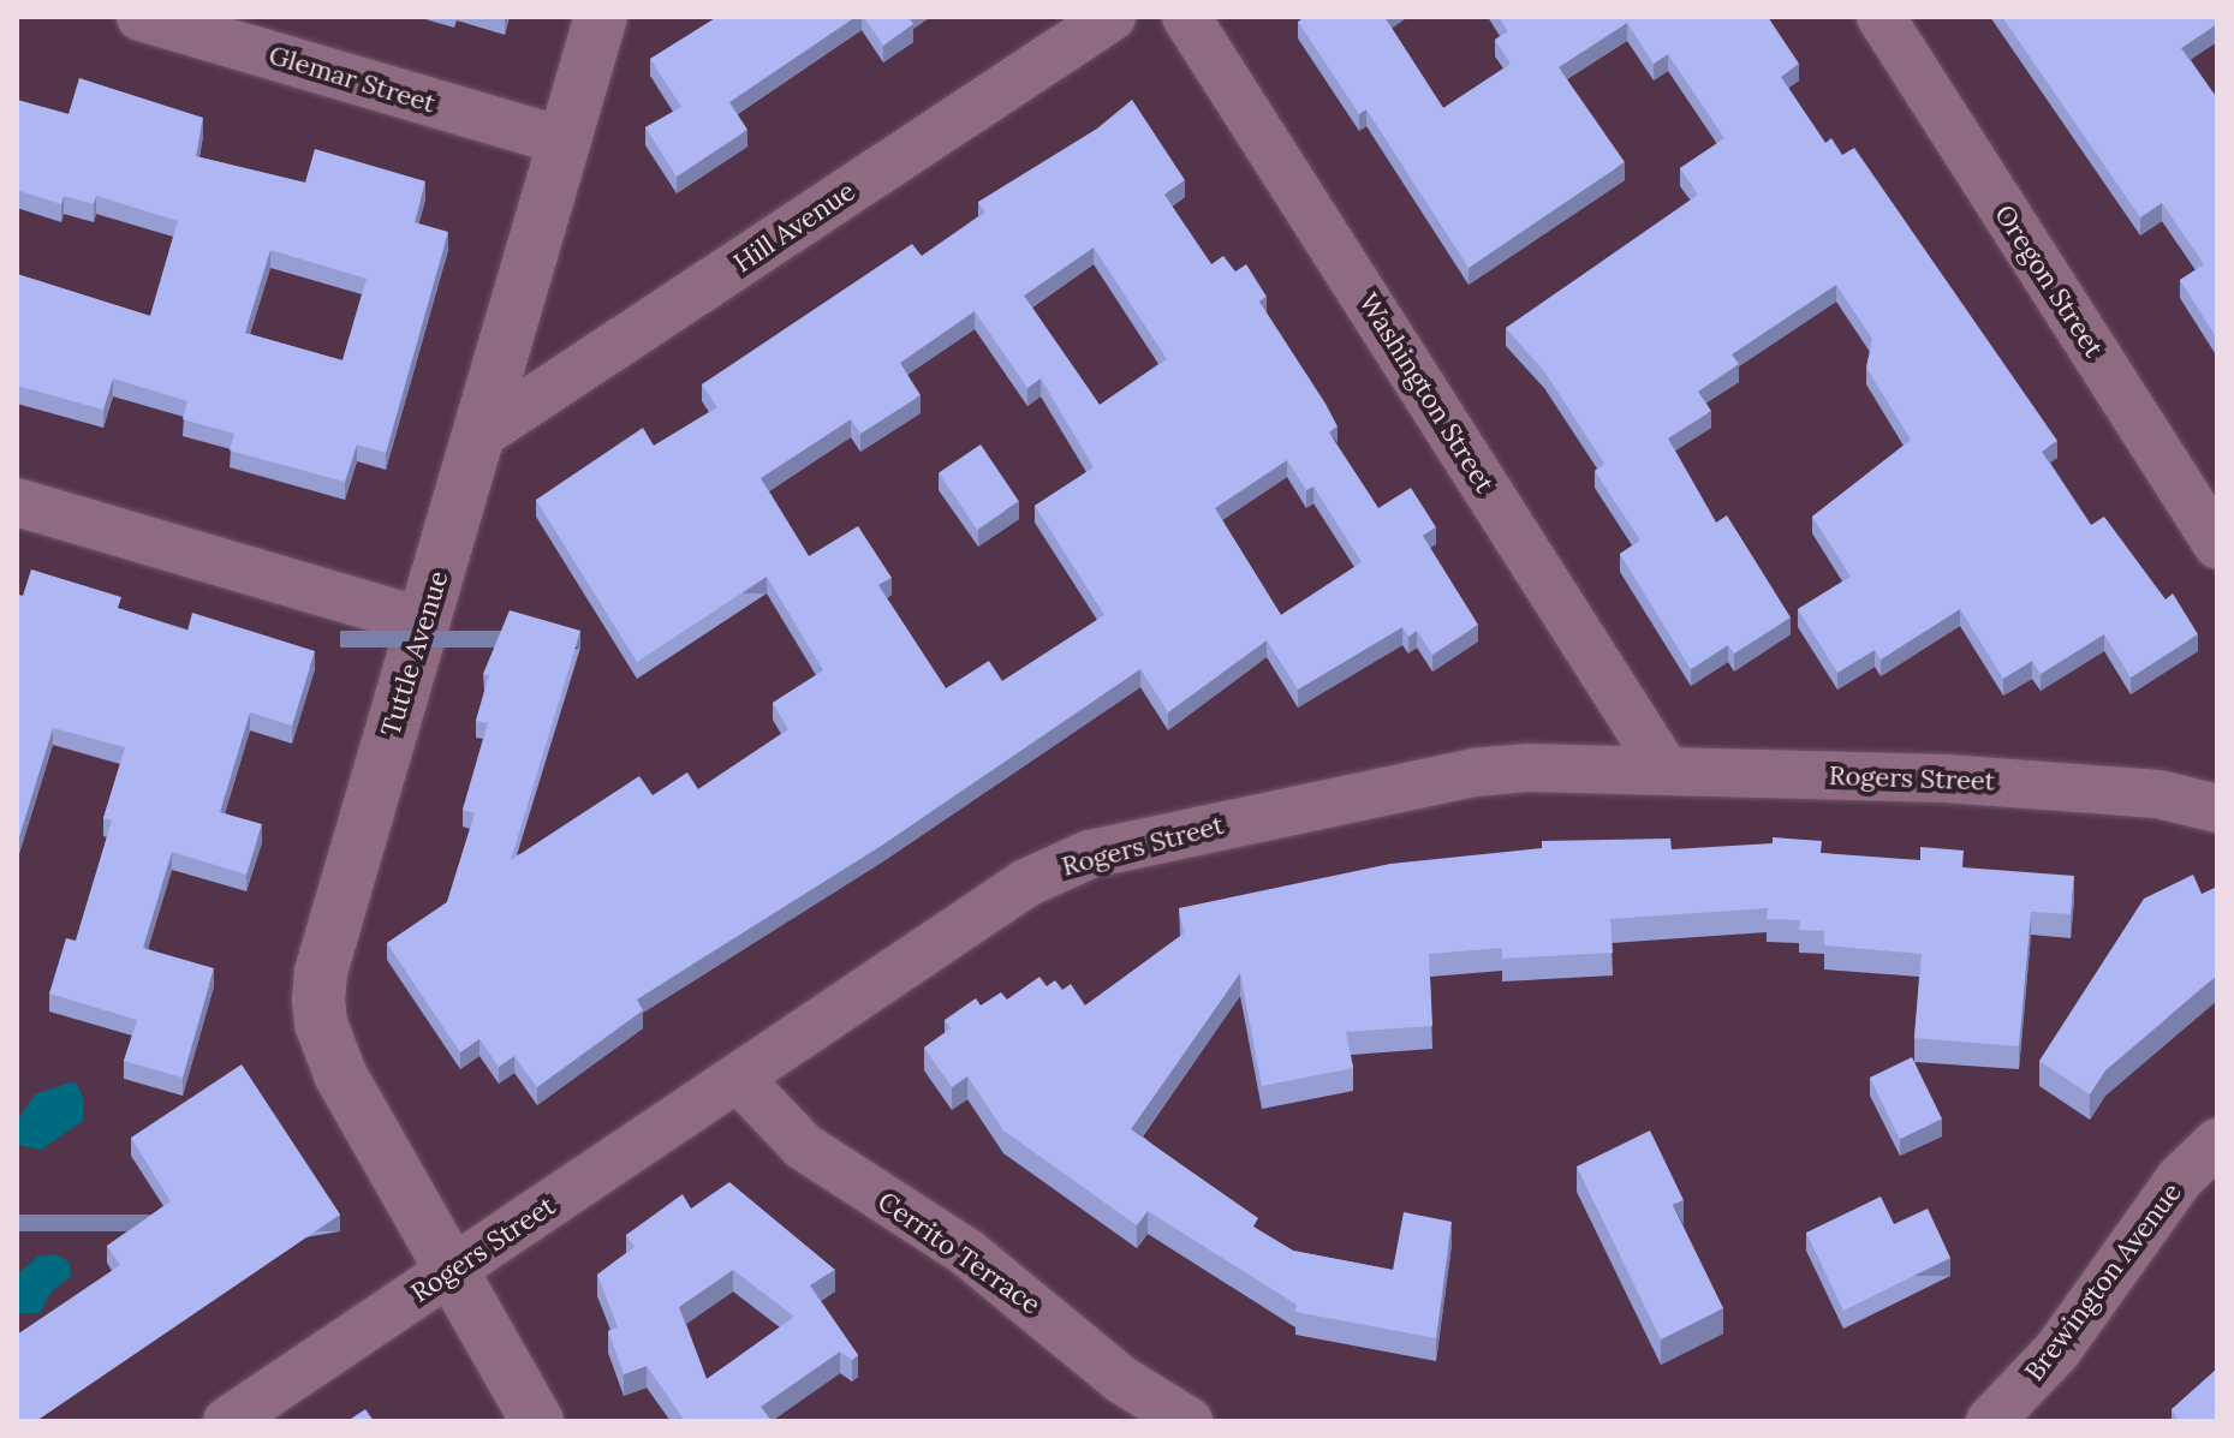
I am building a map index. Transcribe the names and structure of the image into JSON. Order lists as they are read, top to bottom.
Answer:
{
  "streets": {
    "street": [
      "Glemar Street",
      "Hill Avenue",
      "Oregon Street",
      "Washington Street",
      "Tuttle Avenue",
      "Rogers Street",
      "Cerrito Terrace",
      "Brewington Avenue"
    ]
  },
  "crossings": [
    ["Glemar Street", "Tuttle Avenue"],
    ["Hill Avenue", "Tuttle Avenue"],
    ["Washington Street", "Rogers Street"],
    ["Tuttle Avenue", "Rogers Street"],
    ["Rogers Street", "Cerrito Terrace"]
  ]
}
